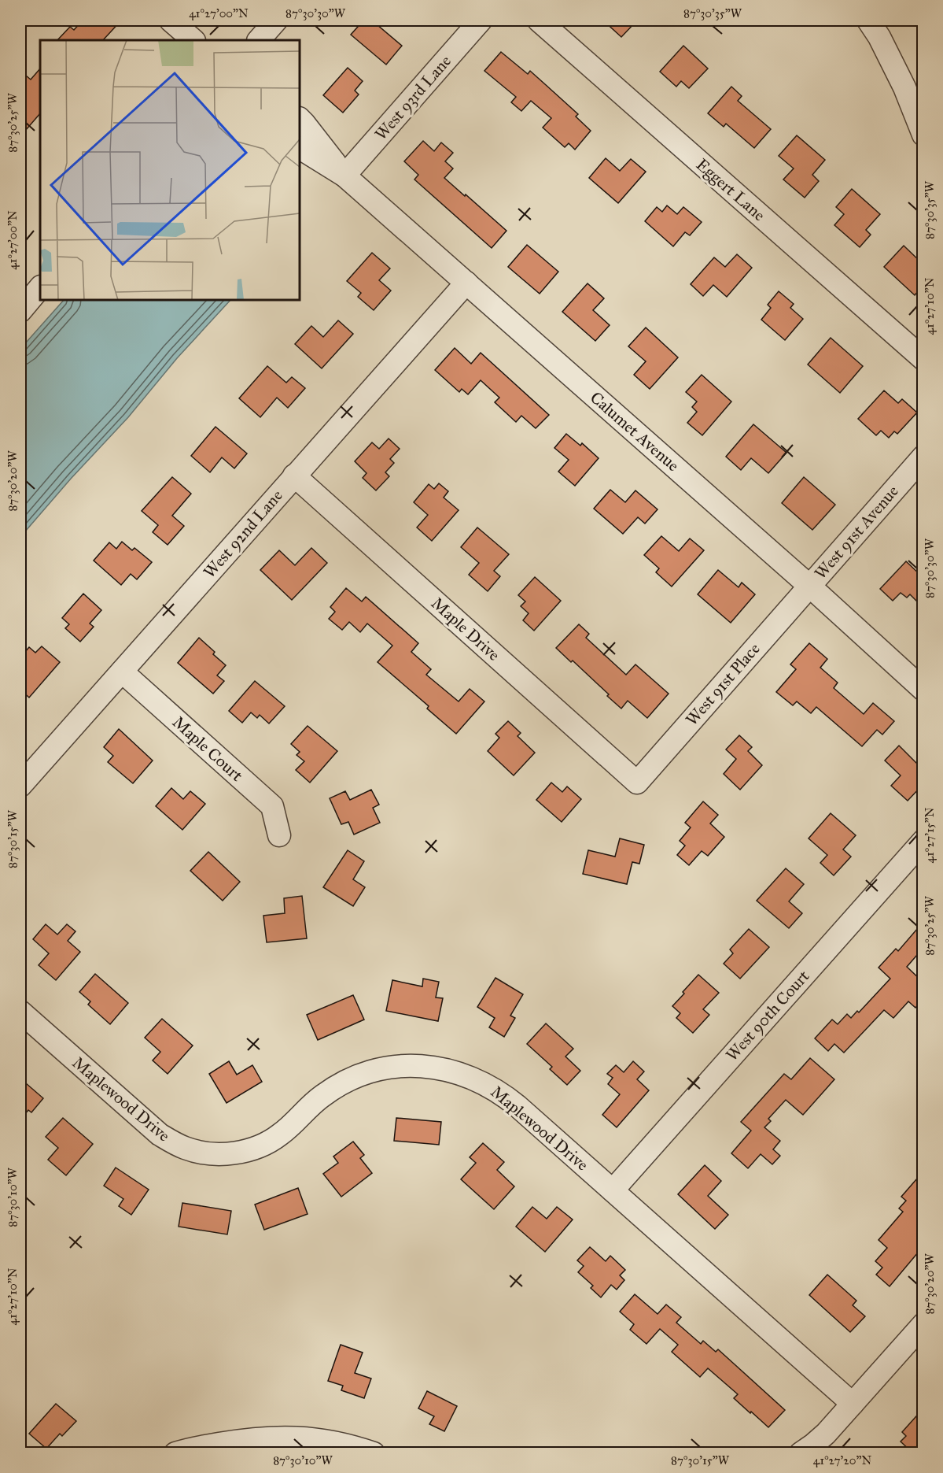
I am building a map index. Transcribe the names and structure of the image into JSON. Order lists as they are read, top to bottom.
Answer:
{
  "streets": {
    "street": [
      "West 93rd Lane",
      "Eggert Lane",
      "Calumet Avenue",
      "West 91st Avenue",
      "West 92nd Lane",
      "Maple Drive",
      "West 91st Place",
      "Maple Court",
      "West 90th Court",
      "Maplewood Drive"
    ]
  },
  "crossings": [
    ["West 93rd Lane", "Calumet Avenue"],
    ["Calumet Avenue", "West 91st Avenue"],
    ["Calumet Avenue", "West 92nd Lane"],
    ["Calumet Avenue", "West 91st Place"],
    ["West 91st Avenue", "West 91st Place"],
    ["West 92nd Lane", "Maple Drive"],
    ["West 92nd Lane", "Maple Court"],
    ["Maple Drive", "West 91st Place"],
    ["West 90th Court", "Maplewood Drive"]
  ],
  "coordinates": [
    "41°27'00\"N",
    "87°30'30\"W",
    "87°30'35\"W",
    "87°30'25\"W",
    "41°27'10\"N",
    "87°30'20\"W",
    "41°27'15\"N",
    "87°30'15\"W",
    "87°30'10\"W",
    "41°27'20\"N"
  ]
}
